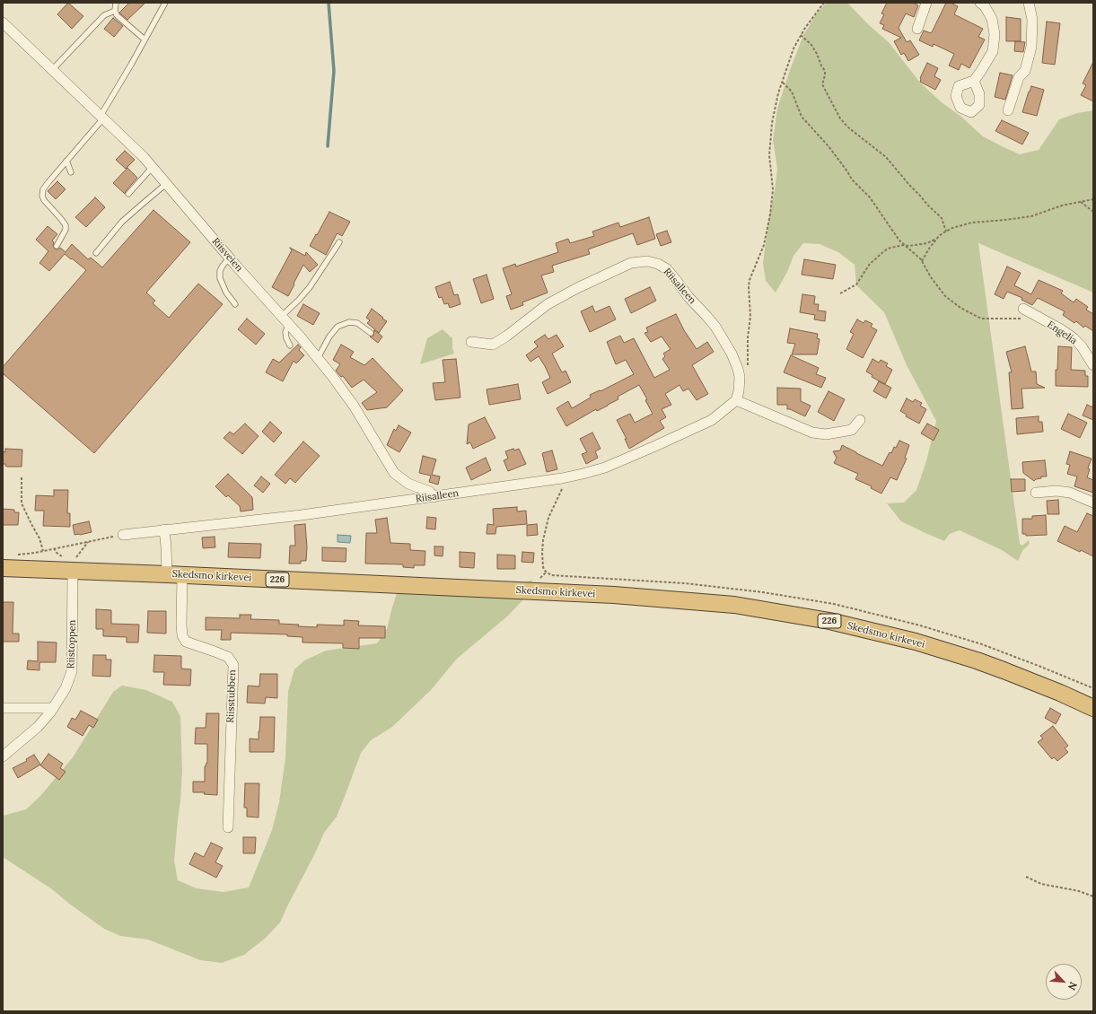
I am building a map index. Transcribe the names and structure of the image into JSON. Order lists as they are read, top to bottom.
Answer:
{
  "streets": {
    "highway": ["Skedsmo kirkevei", "226"],
    "street": [
      "Riisveien",
      "Riisalleen",
      "Engelia",
      "Riistoppen",
      "Riisstubben"
    ]
  },
  "crossings": [
    ["Riisveien", "Riisalleen"],
    ["Skedsmo kirkevei", "Riistoppen"],
    ["Skedsmo kirkevei", "Riisstubben"]
  ],
  "north": "bottom right"
}
